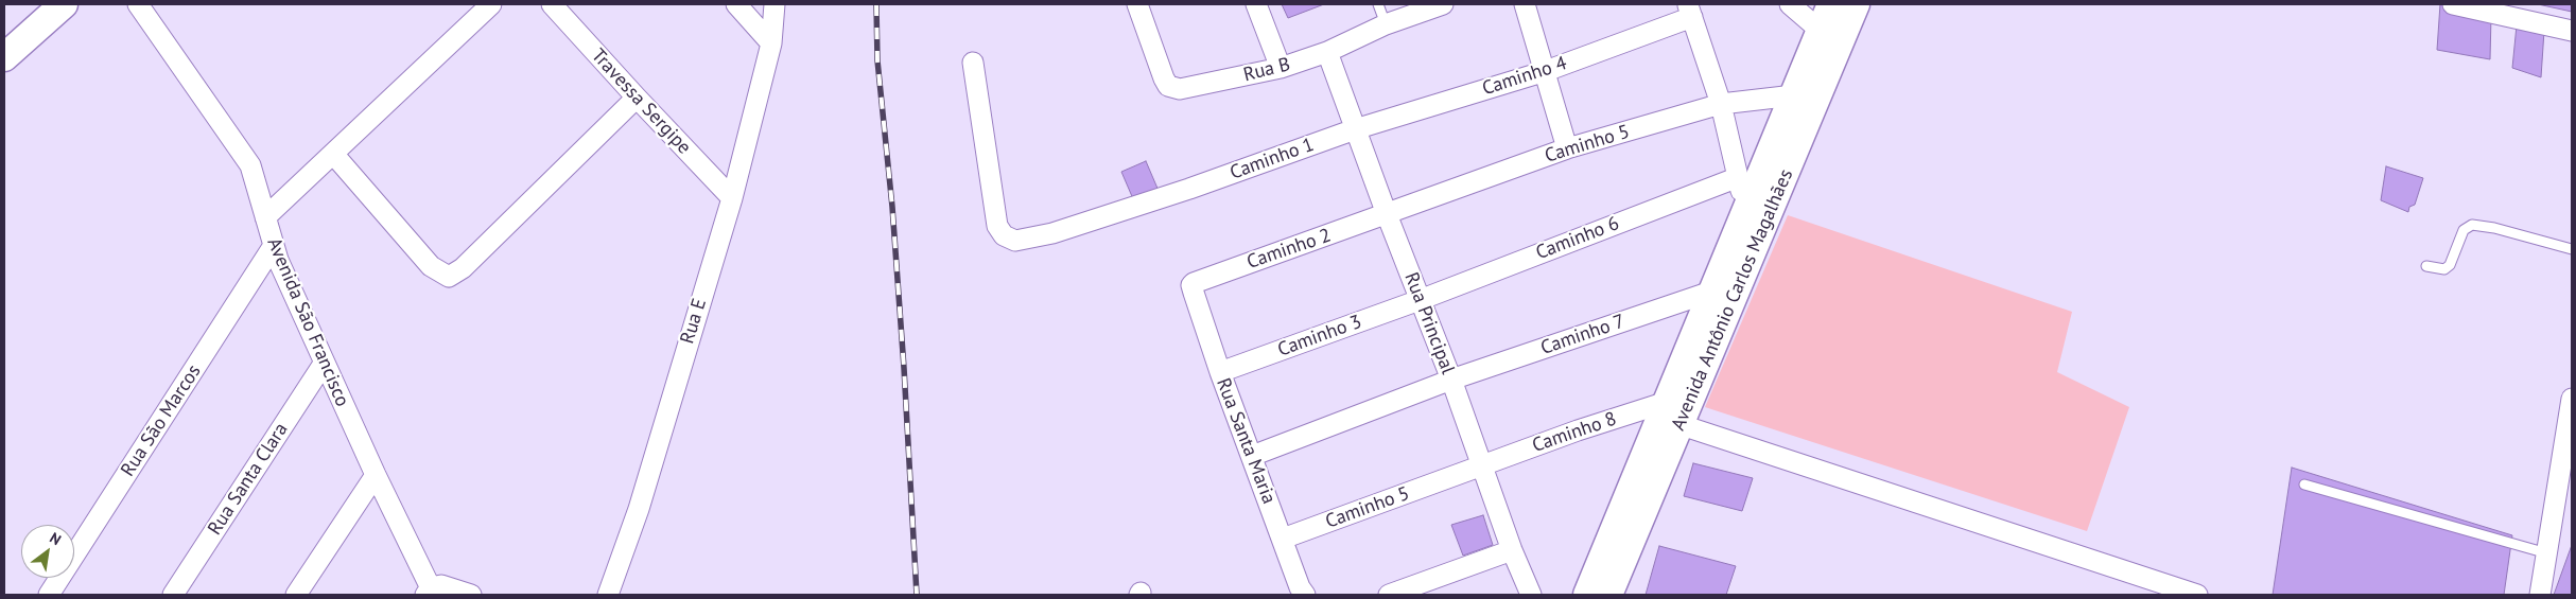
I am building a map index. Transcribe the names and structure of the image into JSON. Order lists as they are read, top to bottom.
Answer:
{
  "streets": {
    "main road": ["Avenida Antônio Carlos Magalhães"],
    "street": [
      "Rua B",
      "Caminho 4",
      "Travessa Sergipe",
      "Caminho 5",
      "Caminho 1",
      "Caminho 6",
      "Caminho 2",
      "Rua E",
      "Avenida São Francisco",
      "Rua Principal",
      "Caminho 7",
      "Caminho 3",
      "Rua São Marcos",
      "Caminho 8",
      "Rua Santa Maria",
      "Rua Santa Clara"
    ]
  },
  "crossings": [
    ["Rua B", "Rua Principal"],
    ["Caminho 4", "Caminho 1"],
    ["Caminho 4", "Rua Principal"],
    ["Travessa Sergipe", "Rua E"],
    ["Caminho 5", "Caminho 2"],
    ["Caminho 5", "Avenida Antônio Carlos Magalhães"],
    ["Caminho 5", "Rua Principal"],
    ["Caminho 5", "Caminho 8"],
    ["Caminho 5", "Rua Santa Maria"],
    ["Caminho 1", "Rua Principal"],
    ["Caminho 6", "Rua Principal"],
    ["Caminho 6", "Caminho 3"],
    ["Caminho 2", "Rua Principal"],
    ["Caminho 2", "Rua Santa Maria"],
    ["Avenida Antônio Carlos Magalhães", "Caminho 7"],
    ["Avenida Antônio Carlos Magalhães", "Caminho 8"],
    ["Avenida São Francisco", "Rua São Marcos"],
    ["Avenida São Francisco", "Rua Santa Clara"],
    ["Rua Principal", "Caminho 7"],
    ["Rua Principal", "Caminho 3"],
    ["Rua Principal", "Caminho 8"],
    ["Caminho 3", "Rua Santa Maria"]
  ],
  "north": "top right"
}
